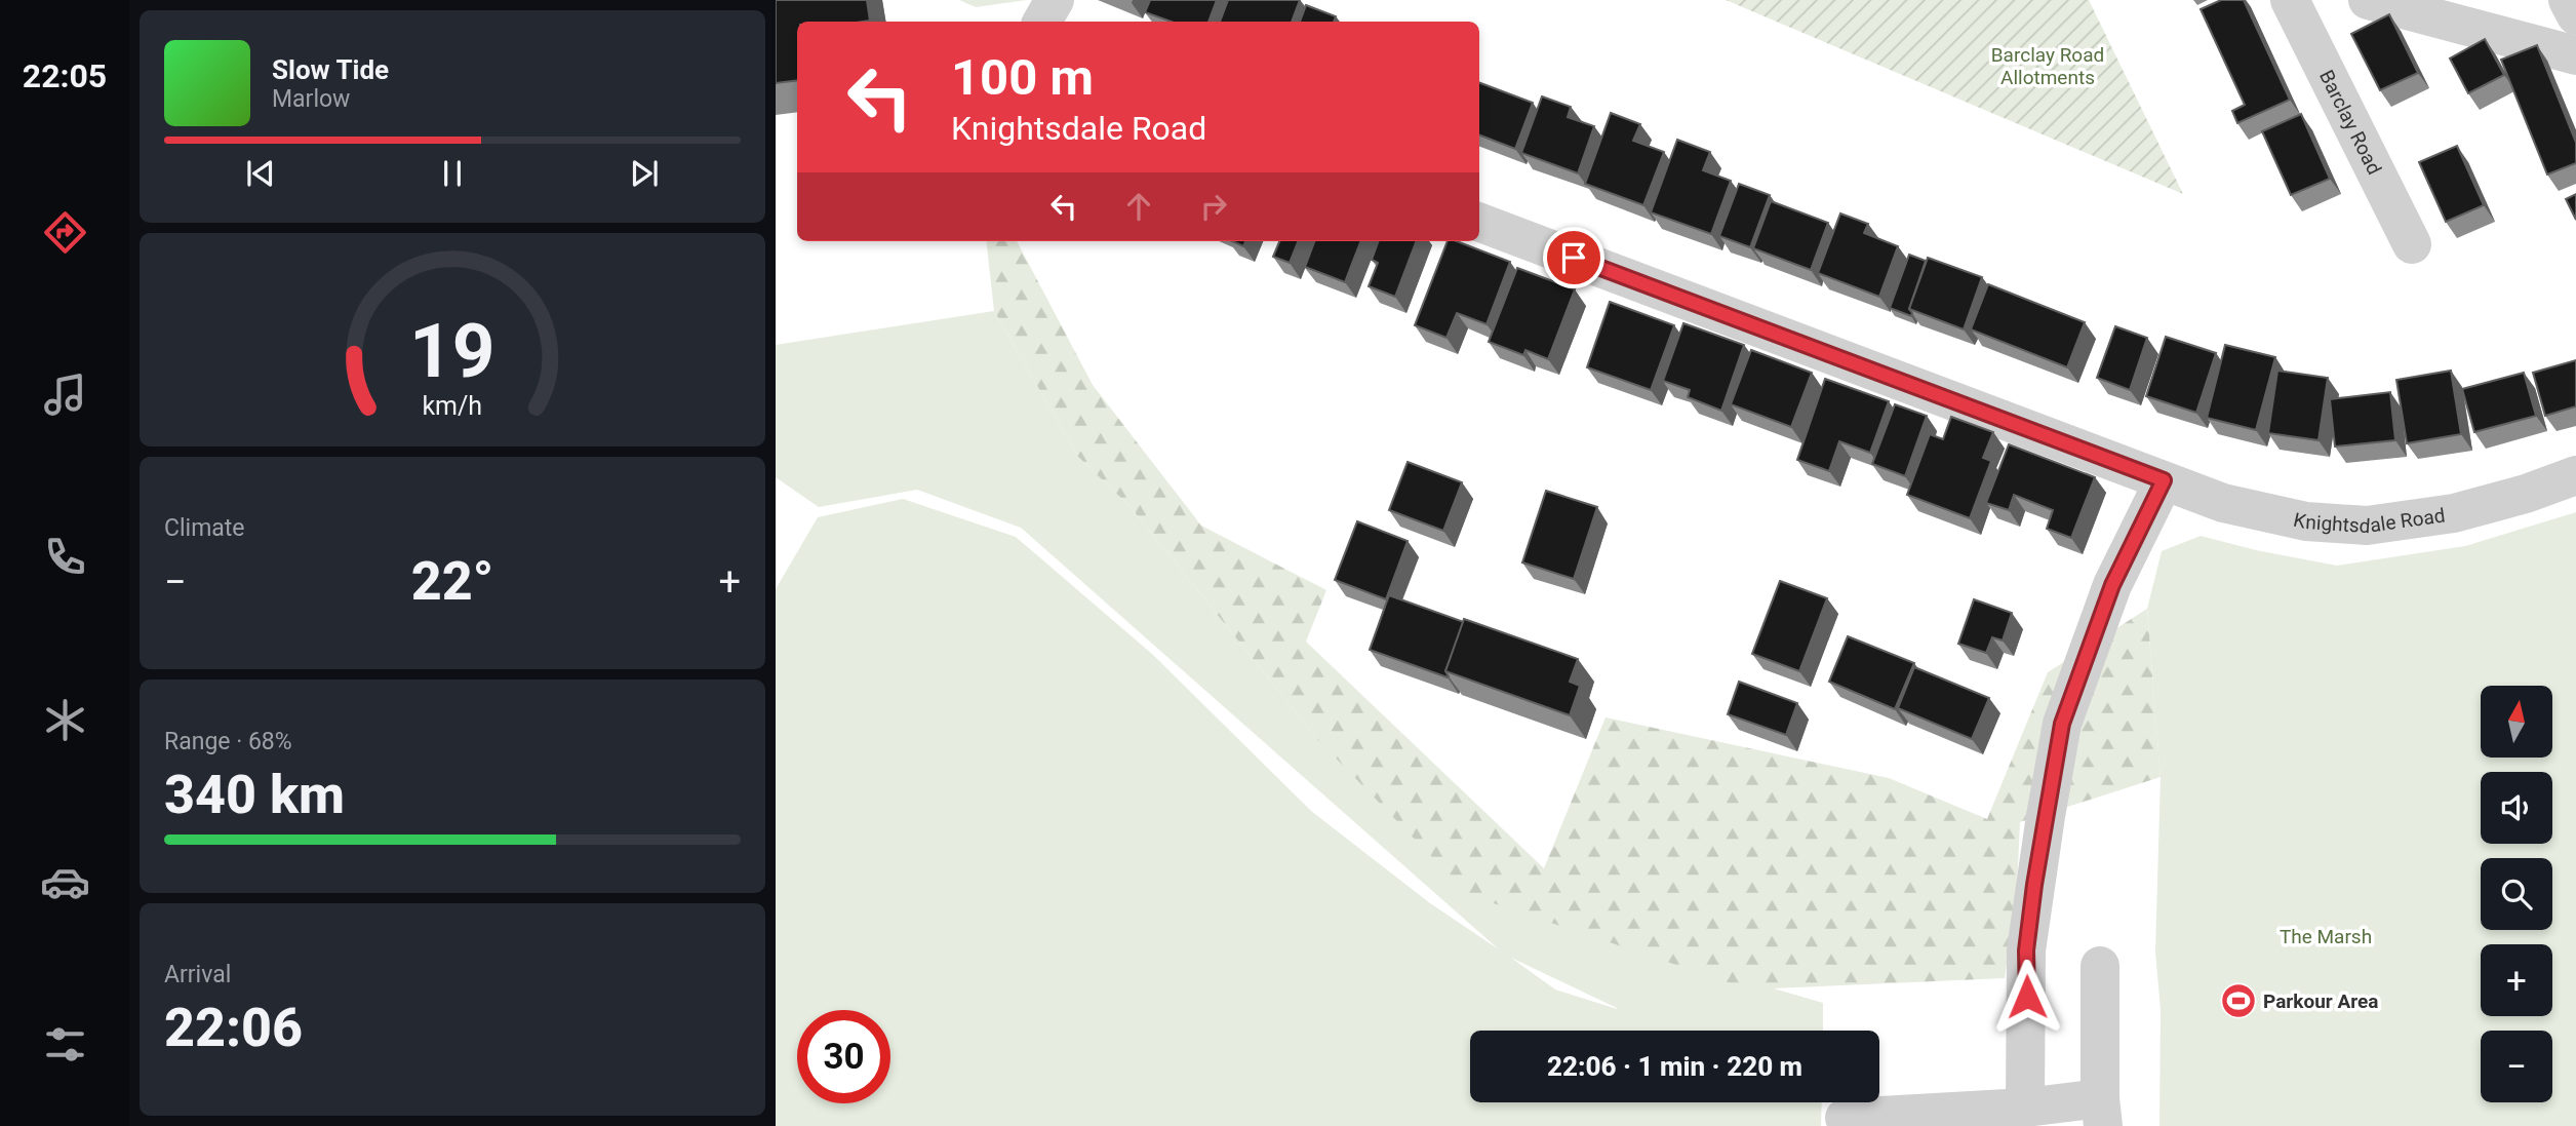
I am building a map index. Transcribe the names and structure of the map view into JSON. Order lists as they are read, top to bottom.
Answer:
{
  "streets": {
    "street": ["Barclay Road", "Knightsdale Road"]
  },
  "parks": ["Barclay Road Allotments", "The Marsh"],
  "places": {
    "sports": ["Parkour Area"]
  },
  "north": "top",
  "page": {
    "tabs": "22:05",
    "turn": ["100 m", "Knightsdale Road"],
    "song": ["Slow Tide", "Marlow"],
    "tile": [
      "Climate",
      ["Range · 68%", "340 km"],
      ["Arrival", "22:06"]
    ],
    "heat": ["−", "22°", "+"],
    "map_buttons": ["+", "−"],
    "limit": "30",
    "trip": "22:06 · 1 min · 220 m",
    "gauge": ["19", "km/h"]
  }
}
